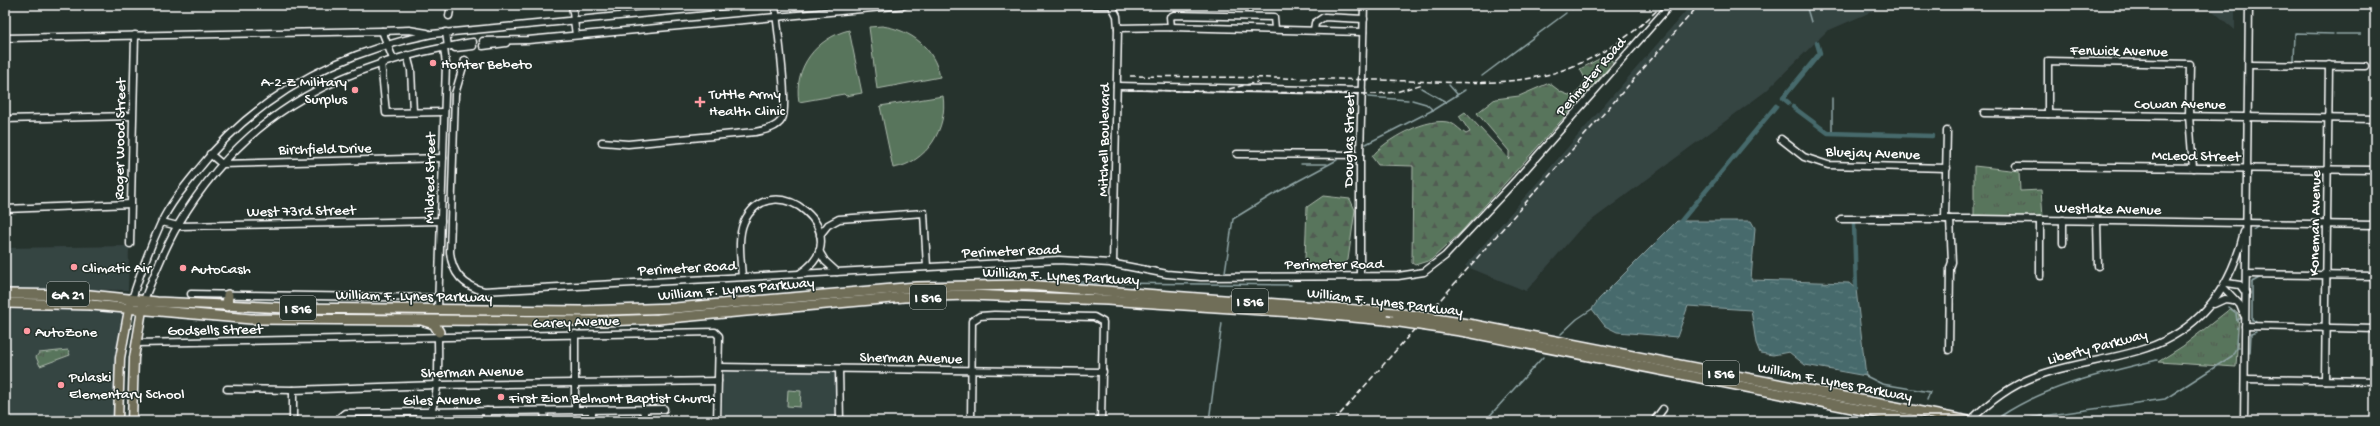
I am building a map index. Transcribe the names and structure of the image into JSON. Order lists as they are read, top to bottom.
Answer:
{
  "streets": {
    "highway": ["William F. Lynes Parkway", "GA 21", "I 516"],
    "street": [
      "Fenwick Avenue",
      "Perimeter Road",
      "Cowan Avenue",
      "Roger Wood Street",
      "Mitchell Boulevard",
      "Douglas Street",
      "Birchfield Drive",
      "Bluejay Avenue",
      "McLeod Street",
      "Mildred Street",
      "Westlake Avenue",
      "West 73rd Street",
      "Koneman Avenue",
      "Garey Avenue",
      "Godsells Street",
      "Liberty Parkway",
      "Sherman Avenue",
      "Giles Avenue"
    ]
  },
  "crossings": [
    ["Fenwick Avenue", "Cowan Avenue"],
    ["Perimeter Road", "Mitchell Boulevard"],
    ["Perimeter Road", "Douglas Street"],
    ["Cowan Avenue", "Koneman Avenue"],
    ["Birchfield Drive", "Mildred Street"],
    ["McLeod Street", "Koneman Avenue"],
    ["Mildred Street", "West 73rd Street"],
    ["Mildred Street", "William F. Lynes Parkway"],
    ["Westlake Avenue", "Koneman Avenue"],
    ["Westlake Avenue", "Liberty Parkway"],
    ["William F. Lynes Parkway", "GA 21"],
    ["William F. Lynes Parkway", "Liberty Parkway"],
    ["Garey Avenue", "Godsells Street"],
    ["Garey Avenue", "Sherman Avenue"]
  ],
  "places": {
    "other": [
      "Honter Bebeto",
      "A-2-Z Military Surplus",
      "Climatic Air",
      "AutoCash",
      "AutoZone",
      "Pulaski Elementary School",
      "First Zion Belmont Baptist Church"
    ],
    "health": ["Tuttle Army Health Clinic"]
  }
}
